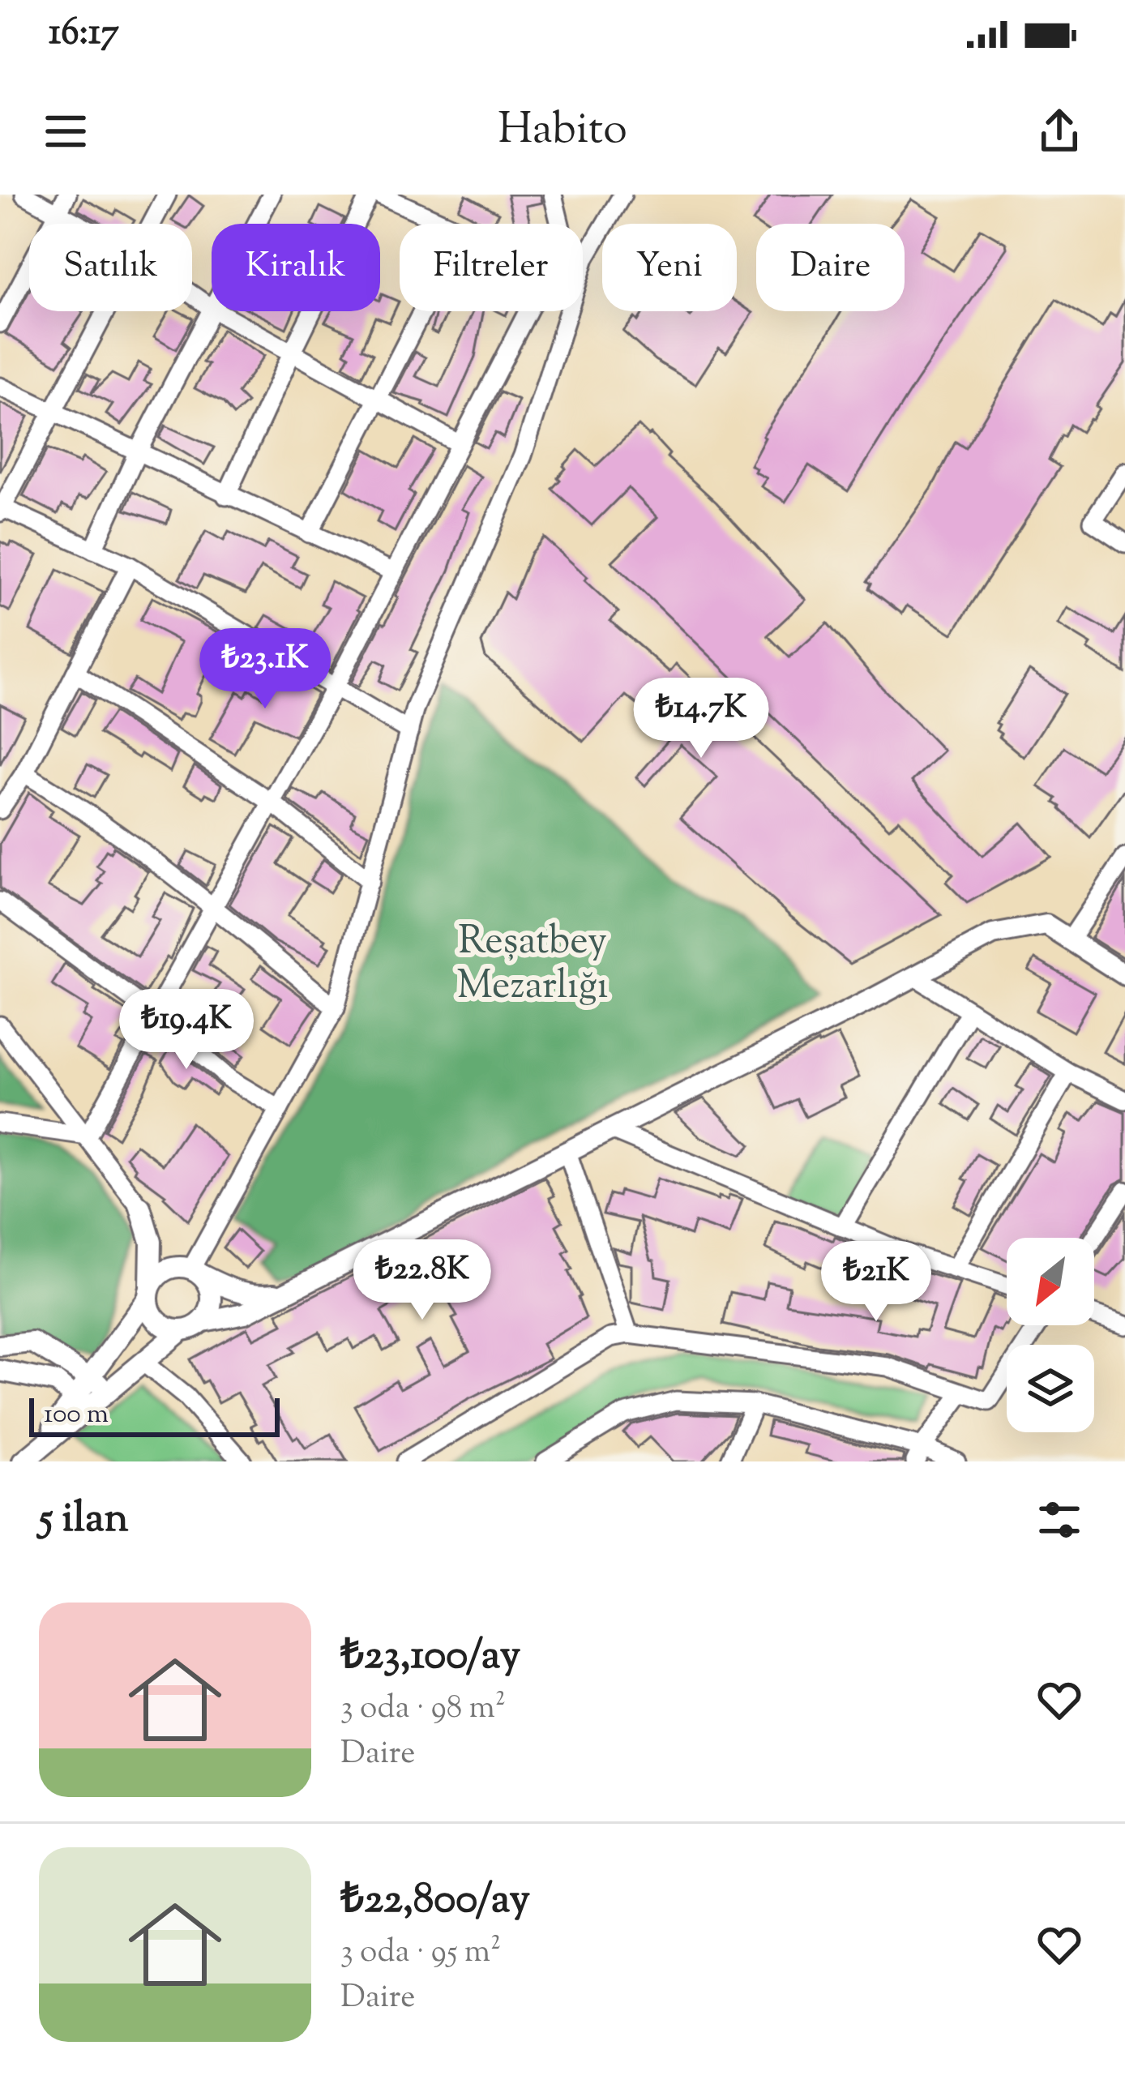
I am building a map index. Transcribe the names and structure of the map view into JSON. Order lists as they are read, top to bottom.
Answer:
{
  "parks": ["Reşatbey Mezarlığı"],
  "scale_bar": "100 m",
  "north": "bottom left",
  "page": {
    "status": "16:17",
    "header": "Habito",
    "chip": [
      "Satılık",
      "Kiralık",
      "Filtreler",
      "Yeni",
      "Daire"
    ],
    "price": [
      "₺23.1K",
      "₺14.7K",
      "₺19.4K",
      "₺22.8K",
      "₺21K"
    ],
    "scale": "100 m",
    "heading": "5 ilan",
    "list": [
      {
        "name": "₺23,100/ay",
        "note": "3 oda · 98 m² · Daire"
      },
      {
        "name": "₺22,800/ay",
        "note": "3 oda · 95 m² · Daire"
      }
    ]
  }
}
